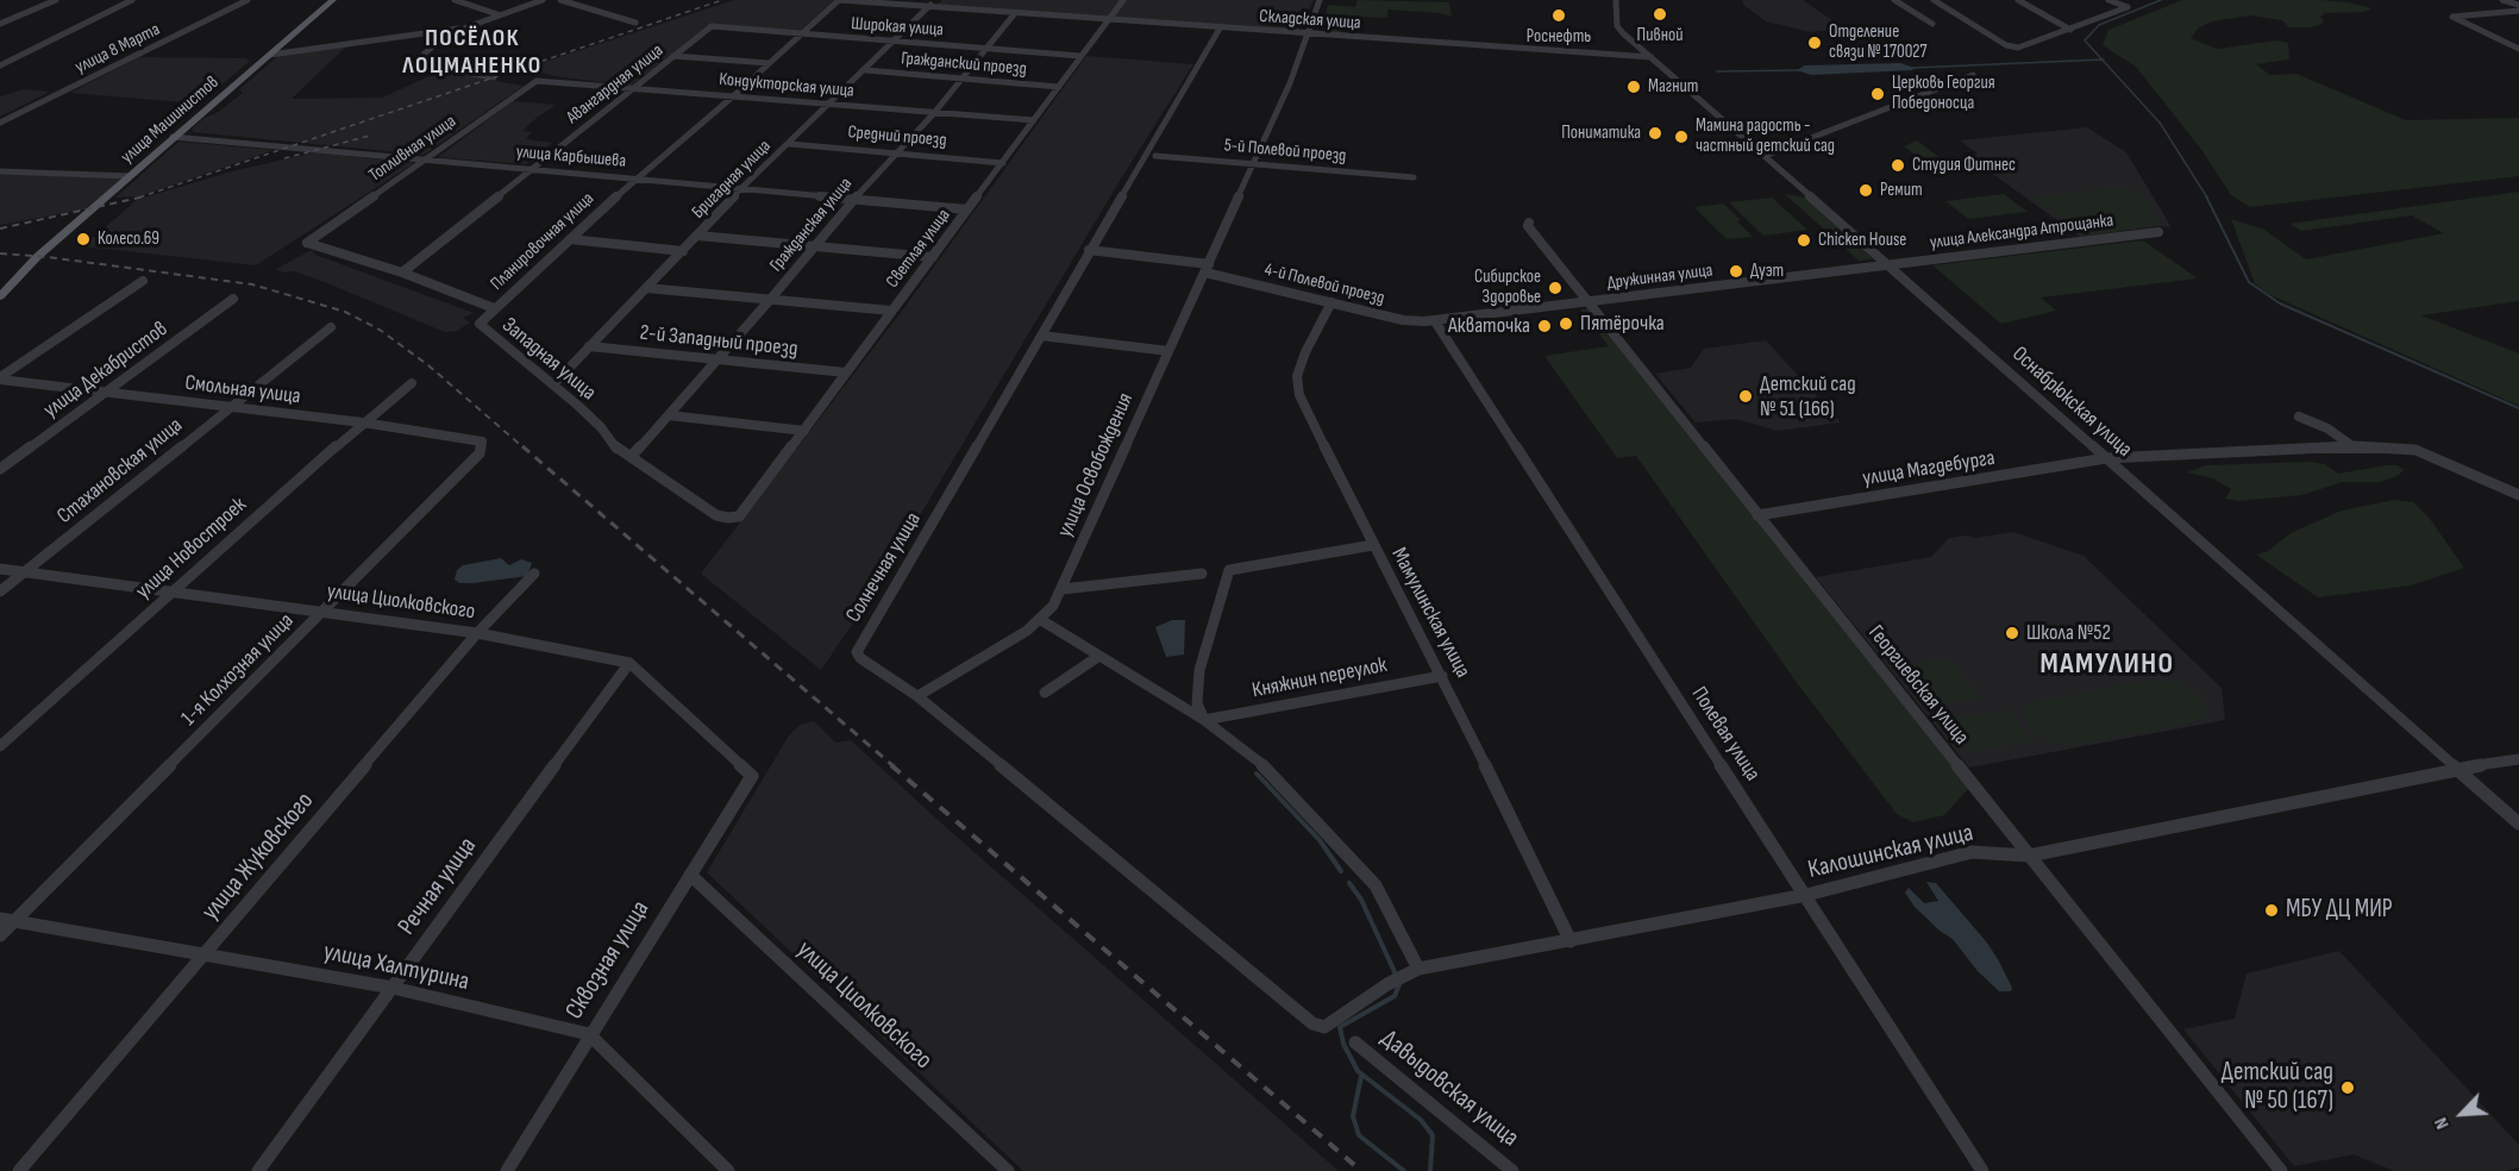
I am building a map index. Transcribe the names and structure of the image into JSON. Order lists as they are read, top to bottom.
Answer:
{
  "streets": {
    "main road": ["улица Машинистов"],
    "street": [
      "Складская улица",
      "Широкая улица",
      "улица 8 Марта",
      "Гражданский проезд",
      "Авангардная улица",
      "Кондукторская улица",
      "Средний проезд",
      "Топливная улица",
      "5-й Полевой проезд",
      "улица Карбышева",
      "Бригадная улица",
      "Гражданская улица",
      "улица Александра Атрощанка",
      "Планировочная улица",
      "Светлая улица",
      "Дружинная улица",
      "4-й Полевой проезд",
      "2-й Западный проезд",
      "Западная улица",
      "улица Декабристов",
      "Смольная улица",
      "Оснабрюкская улица",
      "улица Освобождения",
      "улица Магдебурга",
      "Стахановская улица",
      "улица Новостроек",
      "Солнечная улица",
      "улица Циолковского",
      "Мамулинская улица",
      "1-я Колхозная улица",
      "Княжнин переулок",
      "Георгиевская улица",
      "Полевая улица",
      "Калошинская улица",
      "улица Жуковского",
      "Речная улица",
      "Сквозная улица",
      "улица Халтурина",
      "Давыдовская улица"
    ]
  },
  "crossings": [
    ["Складская улица", "Бригадная улица"],
    ["Складская улица", "Гражданская улица"],
    ["Складская улица", "Планировочная улица"],
    ["Складская улица", "Светлая улица"],
    ["Складская улица", "Оснабрюкская улица"],
    ["Складская улица", "улица Освобождения"],
    ["Складская улица", "Солнечная улица"],
    ["Широкая улица", "Авангардная улица"],
    ["Широкая улица", "Бригадная улица"],
    ["Широкая улица", "Гражданская улица"],
    ["Широкая улица", "Планировочная улица"],
    ["Широкая улица", "Светлая улица"],
    ["Гражданский проезд", "Бригадная улица"],
    ["Гражданский проезд", "Гражданская улица"],
    ["Гражданский проезд", "Светлая улица"],
    ["Авангардная улица", "Кондукторская улица"],
    ["Авангардная улица", "улица Карбышева"],
    ["Авангардная улица", "Западная улица"],
    ["Кондукторская улица", "Топливная улица"],
    ["Кондукторская улица", "Бригадная улица"],
    ["Кондукторская улица", "Гражданская улица"],
    ["Кондукторская улица", "Планировочная улица"],
    ["Кондукторская улица", "Светлая улица"],
    ["улица Машинистов", "улица Карбышева"],
    ["Средний проезд", "Бригадная улица"],
    ["Средний проезд", "Гражданская улица"],
    ["Средний проезд", "Светлая улица"],
    ["Топливная улица", "улица Карбышева"],
    ["Топливная улица", "Западная улица"],
    ["5-й Полевой проезд", "улица Освобождения"],
    ["улица Карбышева", "Бригадная улица"],
    ["улица Карбышева", "Гражданская улица"],
    ["улица Карбышева", "Планировочная улица"],
    ["улица Карбышева", "Светлая улица"],
    ["Бригадная улица", "2-й Западный проезд"],
    ["Бригадная улица", "Западная улица"],
    ["Гражданская улица", "2-й Западный проезд"],
    ["Гражданская улица", "Западная улица"],
    ["улица Александра Атрощанка", "Дружинная улица"],
    ["улица Александра Атрощанка", "Оснабрюкская улица"],
    ["Планировочная улица", "Западная улица"],
    ["Светлая улица", "2-й Западный проезд"],
    ["Светлая улица", "Западная улица"],
    ["Дружинная улица", "4-й Полевой проезд"],
    ["Дружинная улица", "Оснабрюкская улица"],
    ["Дружинная улица", "Георгиевская улица"],
    ["Дружинная улица", "Полевая улица"],
    ["4-й Полевой проезд", "улица Освобождения"],
    ["4-й Полевой проезд", "Мамулинская улица"],
    ["4-й Полевой проезд", "Полевая улица"],
    ["улица Декабристов", "Смольная улица"],
    ["Смольная улица", "Стахановская улица"],
    ["Смольная улица", "улица Новостроек"],
    ["Смольная улица", "1-я Колхозная улица"],
    ["Оснабрюкская улица", "улица Магдебурга"],
    ["Оснабрюкская улица", "Калошинская улица"],
    ["улица Магдебурга", "Георгиевская улица"],
    ["Стахановская улица", "улица Циолковского"],
    ["улица Новостроек", "улица Циолковского"],
    ["Солнечная улица", "Калошинская улица"],
    ["улица Циолковского", "1-я Колхозная улица"],
    ["улица Циолковского", "улица Жуковского"],
    ["улица Циолковского", "Речная улица"],
    ["улица Циолковского", "Сквозная улица"],
    ["Мамулинская улица", "Княжнин переулок"],
    ["Мамулинская улица", "Калошинская улица"],
    ["1-я Колхозная улица", "улица Халтурина"],
    ["Георгиевская улица", "Калошинская улица"],
    ["Полевая улица", "Калошинская улица"],
    ["улица Жуковского", "улица Халтурина"],
    ["Речная улица", "Сквозная улица"],
    ["Речная улица", "улица Халтурина"],
    ["Сквозная улица", "улица Халтурина"]
  ],
  "districts": ["ПОСЁЛОК ЛОЦМАНЕНКО", "МАМУЛИНО"],
  "places": [
    "Пивной",
    "Роснефть",
    "Отделение связи № 170027",
    "Магнит",
    "Церковь Георгия Победоносца",
    "Пониматика",
    "Мамина радость - частный детский сад",
    "Студия Фитнес",
    "Ремит",
    "Колесо.69",
    "Chicken House",
    "Дуэт",
    "Сибирское Здоровье",
    "Пятёрочка",
    "Акваточка",
    "Детский сад № 51 (166)",
    "Школа №52",
    "МБУ ДЦ МИР",
    "Детский сад № 50 (167)"
  ],
  "north": "bottom left"
}
